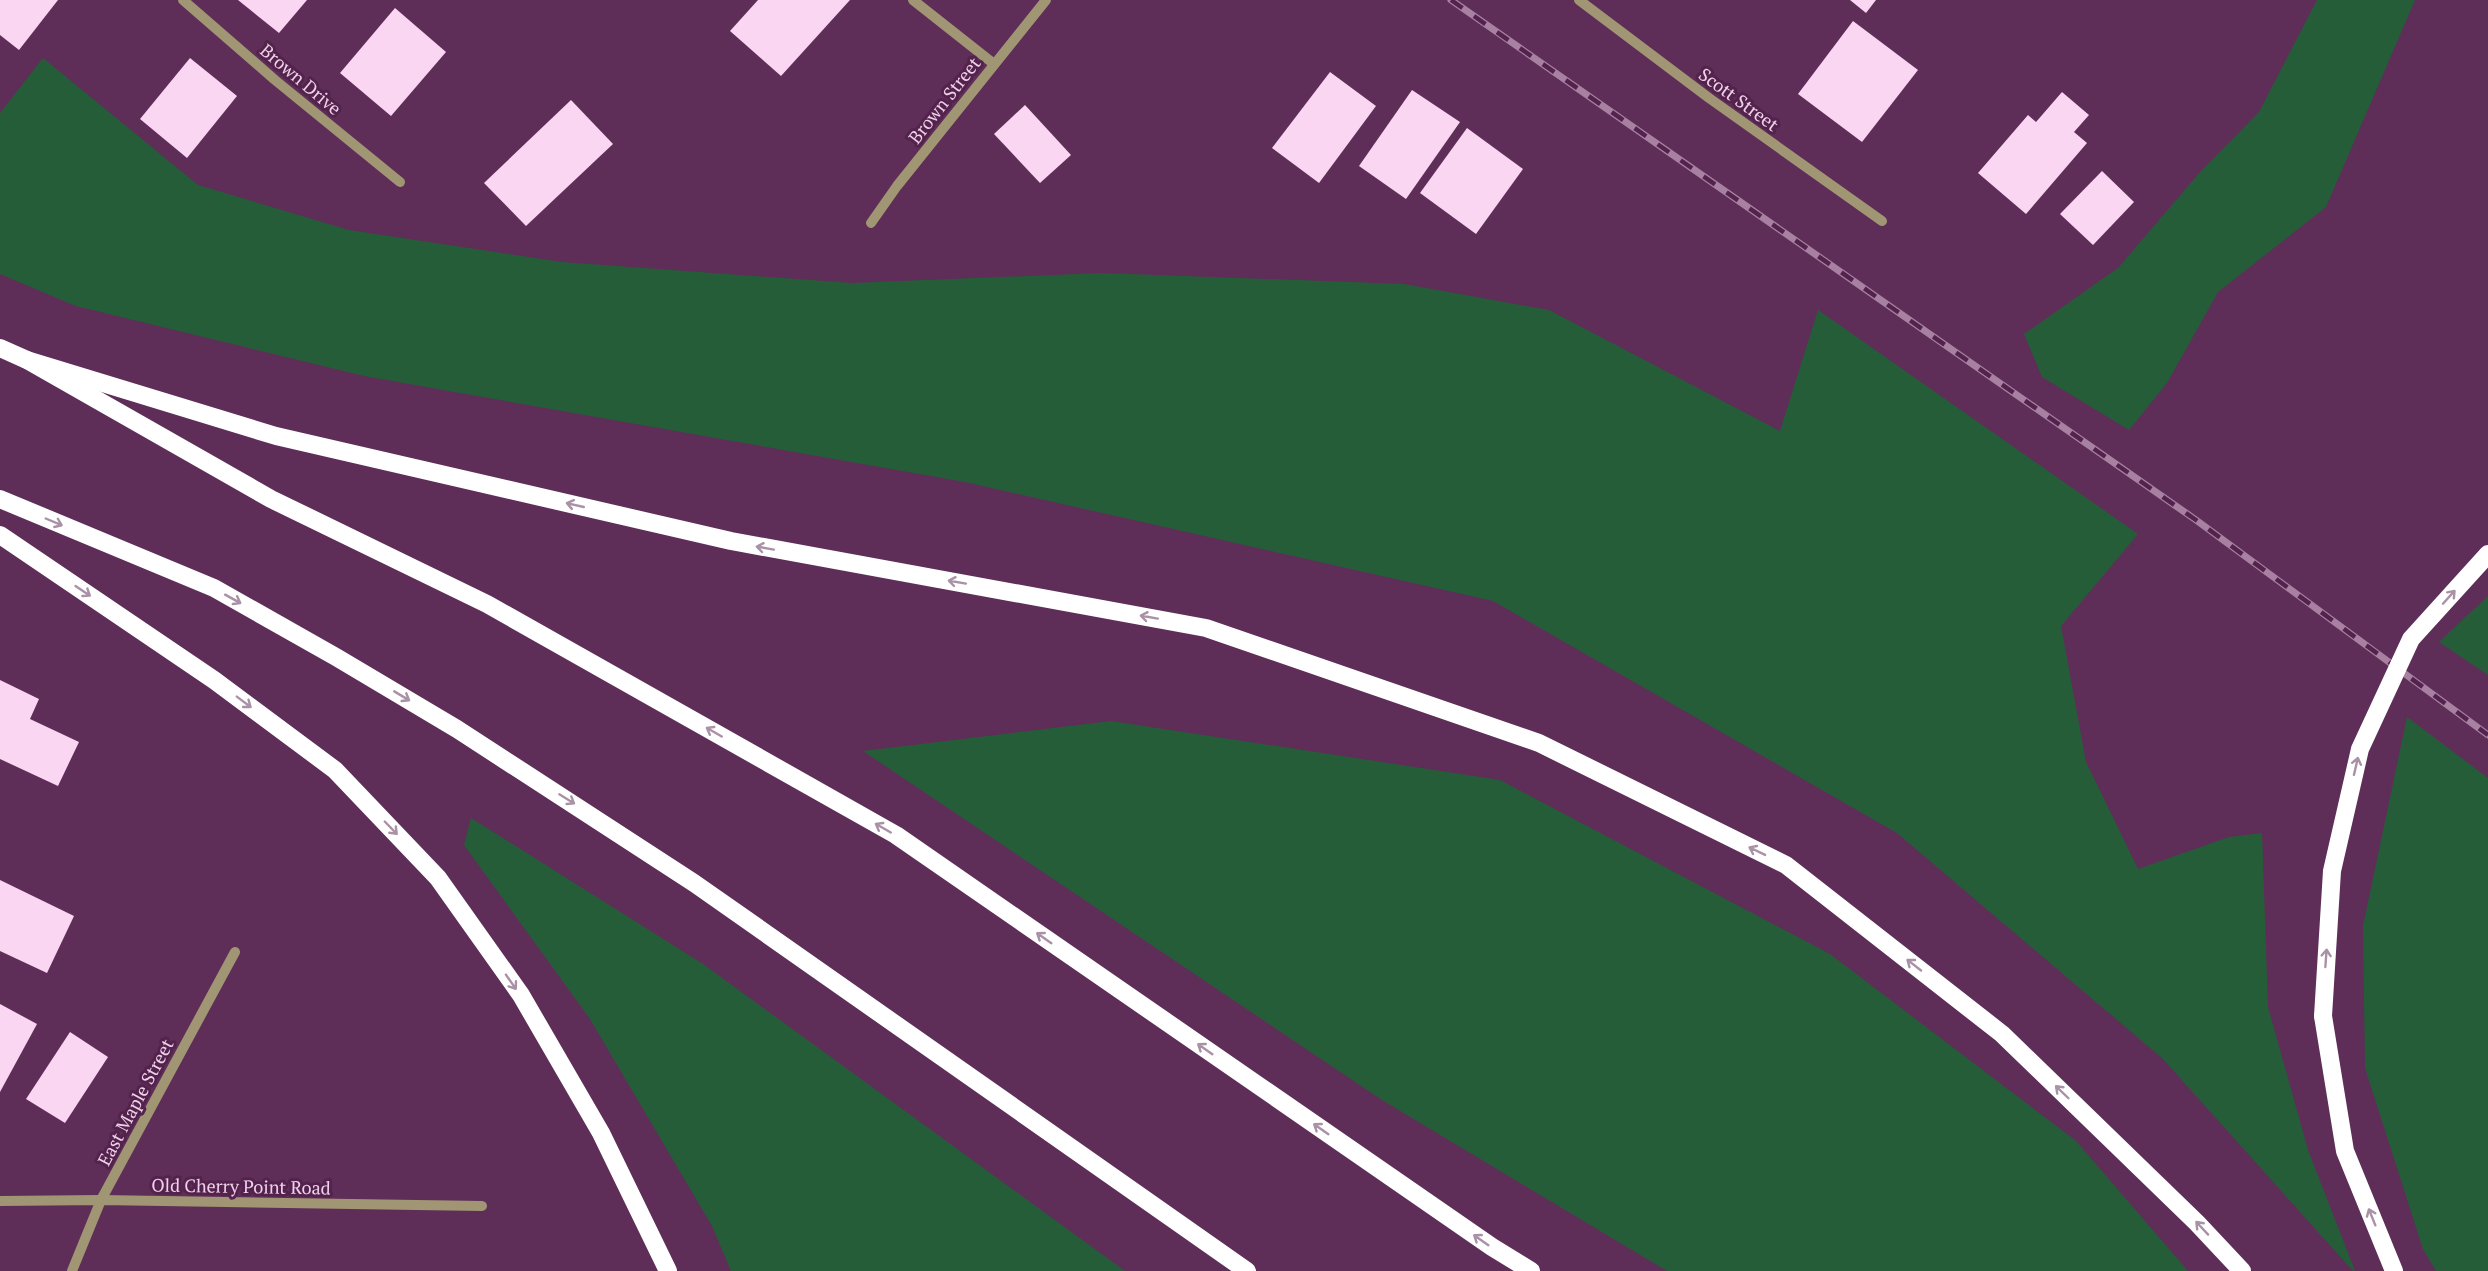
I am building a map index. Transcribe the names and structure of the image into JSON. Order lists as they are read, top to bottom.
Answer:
{
  "streets": {
    "street": [
      "Brown Drive",
      "Scott Street",
      "Brown Street",
      "East Maple Street",
      "Old Cherry Point Road"
    ]
  },
  "crossings": [
    ["East Maple Street", "Old Cherry Point Road"]
  ]
}
